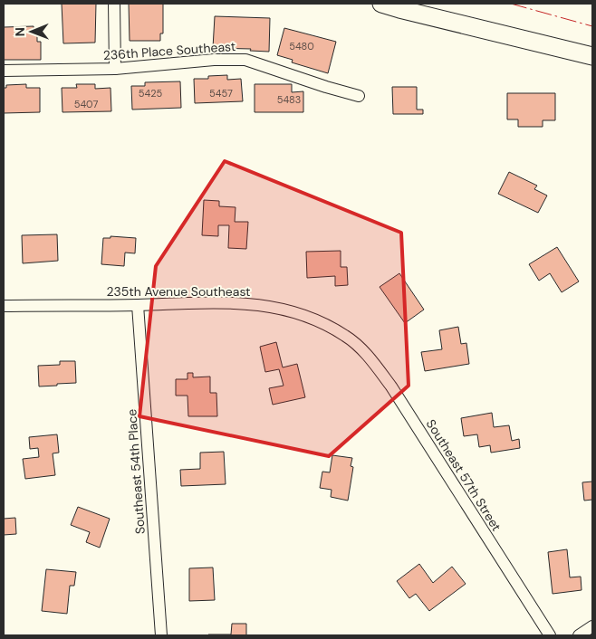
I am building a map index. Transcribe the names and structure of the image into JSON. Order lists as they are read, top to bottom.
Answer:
{
  "streets": {
    "street": [
      "236th Place Southeast",
      "235th Avenue Southeast",
      "Southeast 54th Place",
      "Southeast 57th Street"
    ]
  },
  "crossings": [
    ["235th Avenue Southeast", "Southeast 54th Place"],
    ["235th Avenue Southeast", "Southeast 57th Street"]
  ],
  "house_numbers": [
    "5480",
    "5425",
    "5457",
    "5483",
    "5407"
  ],
  "north": "left"
}
